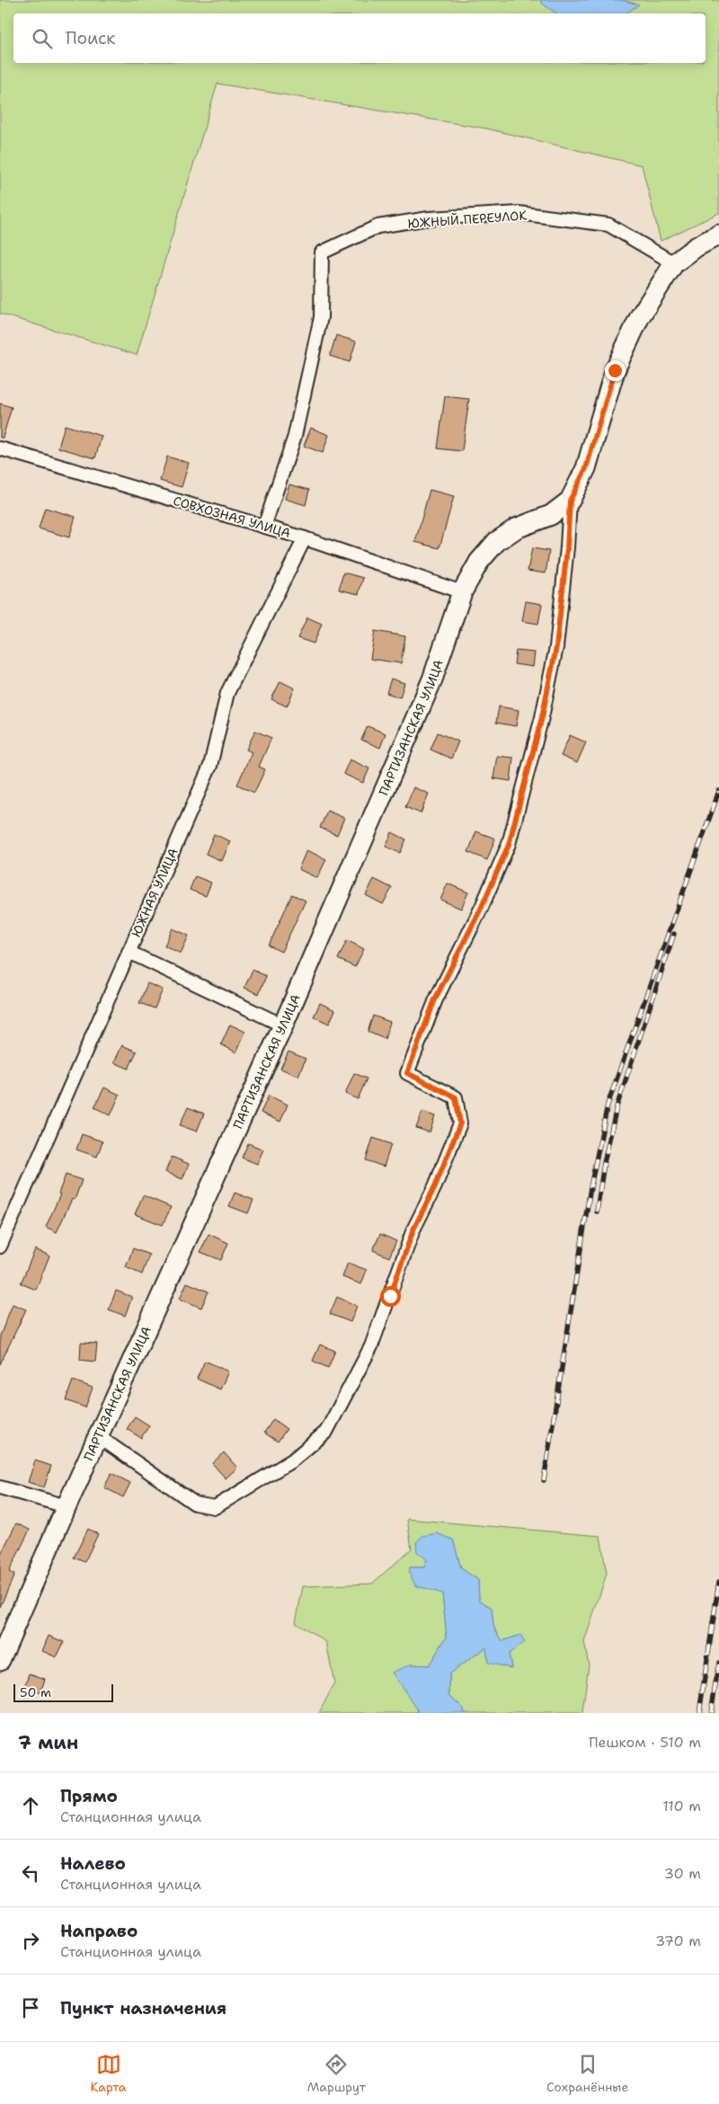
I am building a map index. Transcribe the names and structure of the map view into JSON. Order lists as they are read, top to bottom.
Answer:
{
  "streets": {
    "main road": ["ПАРТИЗАНСКАЯ УЛИЦА"],
    "street": ["ЮЖНЫЙ ПЕРЕУЛОК", "СОВХОЗНАЯ УЛИЦА", "ЮЖНАЯ УЛИЦА"]
  },
  "crossings": [
    ["ЮЖНЫЙ ПЕРЕУЛОК", "СОВХОЗНАЯ УЛИЦА"],
    ["СОВХОЗНАЯ УЛИЦА", "ПАРТИЗАНСКАЯ УЛИЦА"],
    ["СОВХОЗНАЯ УЛИЦА", "ЮЖНАЯ УЛИЦА"]
  ],
  "scale_bar": "50 m",
  "page": {
    "search": "Поиск",
    "scale": "50 m",
    "heading": ["7 мин", "Пешком · 510 m"],
    "list": [
      ["Прямо", "Станционная улица", "110 m"],
      ["Налево", "Станционная улица", "30 m"],
      ["Направо", "Станционная улица", "370 m"],
      "Пункт назначения"
    ],
    "nav": ["Карта", "Маршрут", "Сохранённые"]
  }
}
